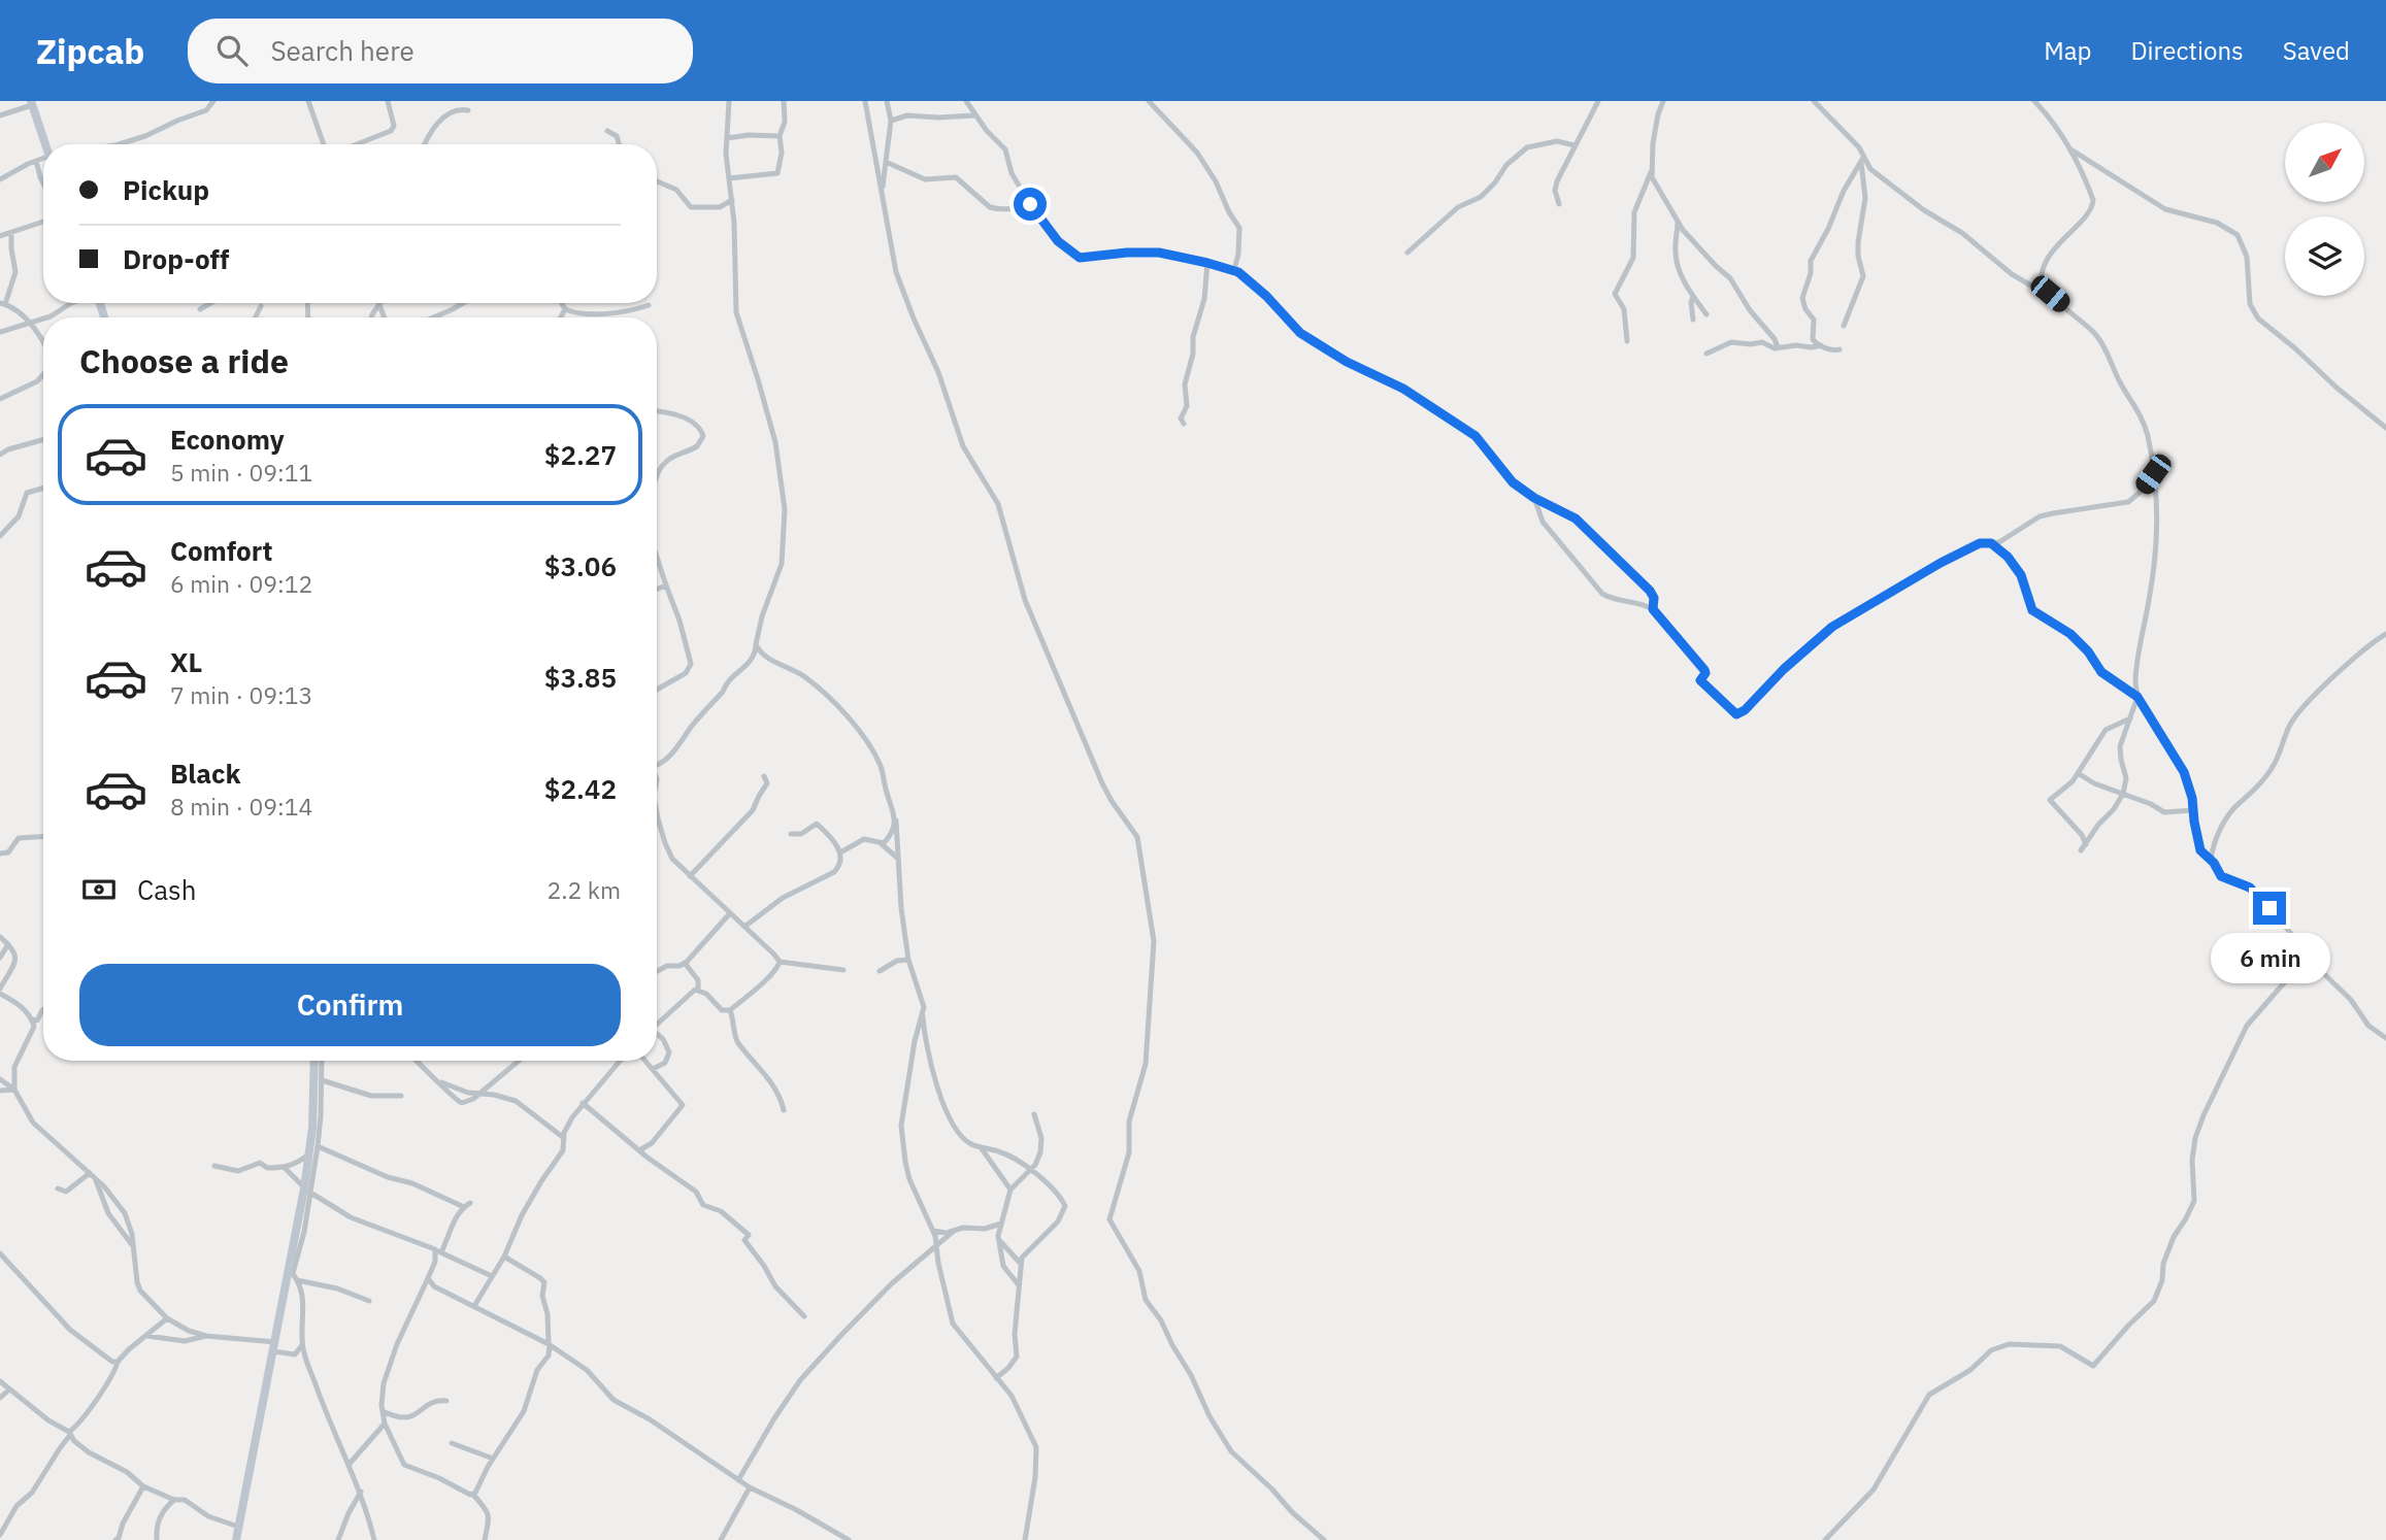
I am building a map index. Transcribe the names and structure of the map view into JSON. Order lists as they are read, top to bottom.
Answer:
{
  "north": "top right",
  "page": {
    "header": "Zipcab",
    "search": "Search here",
    "nav": ["Map", "Directions", "Saved"],
    "banner": ["Pickup", "Drop-off"],
    "heading": "Choose a ride",
    "list": [
      {
        "name": "Economy",
        "note": "5 min · 09:11",
        "value": "$2.27"
      },
      {
        "name": "Comfort",
        "note": "6 min · 09:12",
        "value": "$3.06"
      },
      {
        "name": "XL",
        "note": "7 min · 09:13",
        "value": "$3.85"
      },
      {
        "name": "Black",
        "note": "8 min · 09:14",
        "value": "$2.42"
      }
    ],
    "pay": ["Cash", "2.2 km"],
    "bubble": "6 min",
    "buttons": "Confirm"
  }
}
